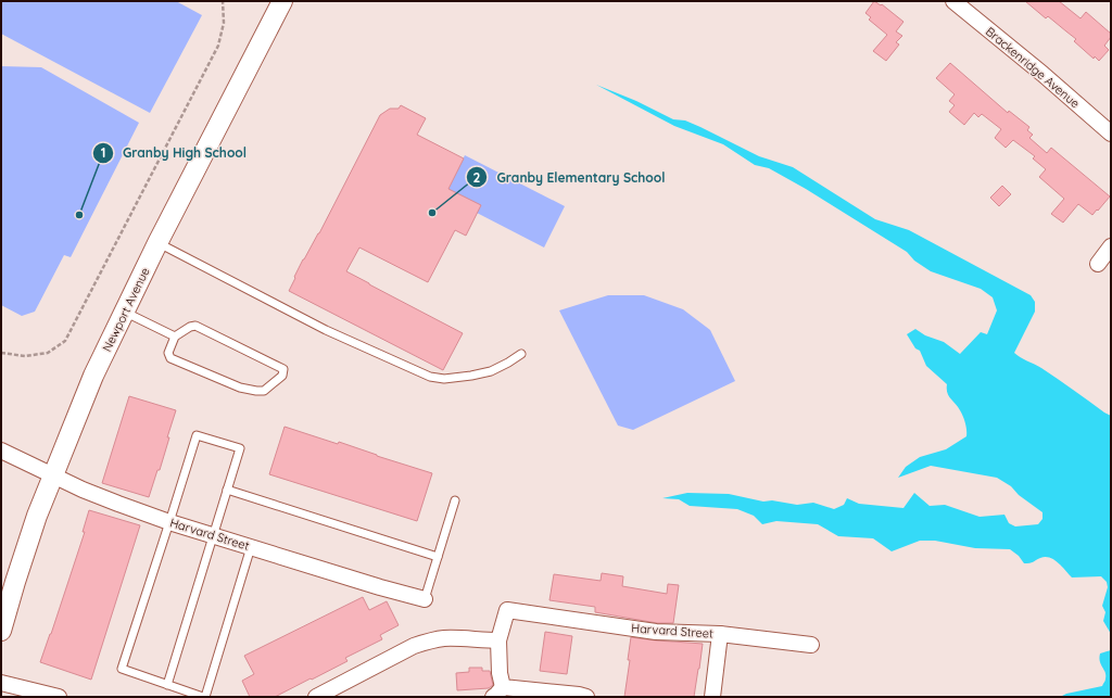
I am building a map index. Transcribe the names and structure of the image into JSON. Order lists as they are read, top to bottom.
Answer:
{
  "streets": {
    "street": ["Brackenridge Avenue", "Newport Avenue", "Harvard Street"]
  },
  "crossings": [
    ["Newport Avenue", "Harvard Street"]
  ],
  "places": ["Granby Elementary School", "Granby High School"]
}
